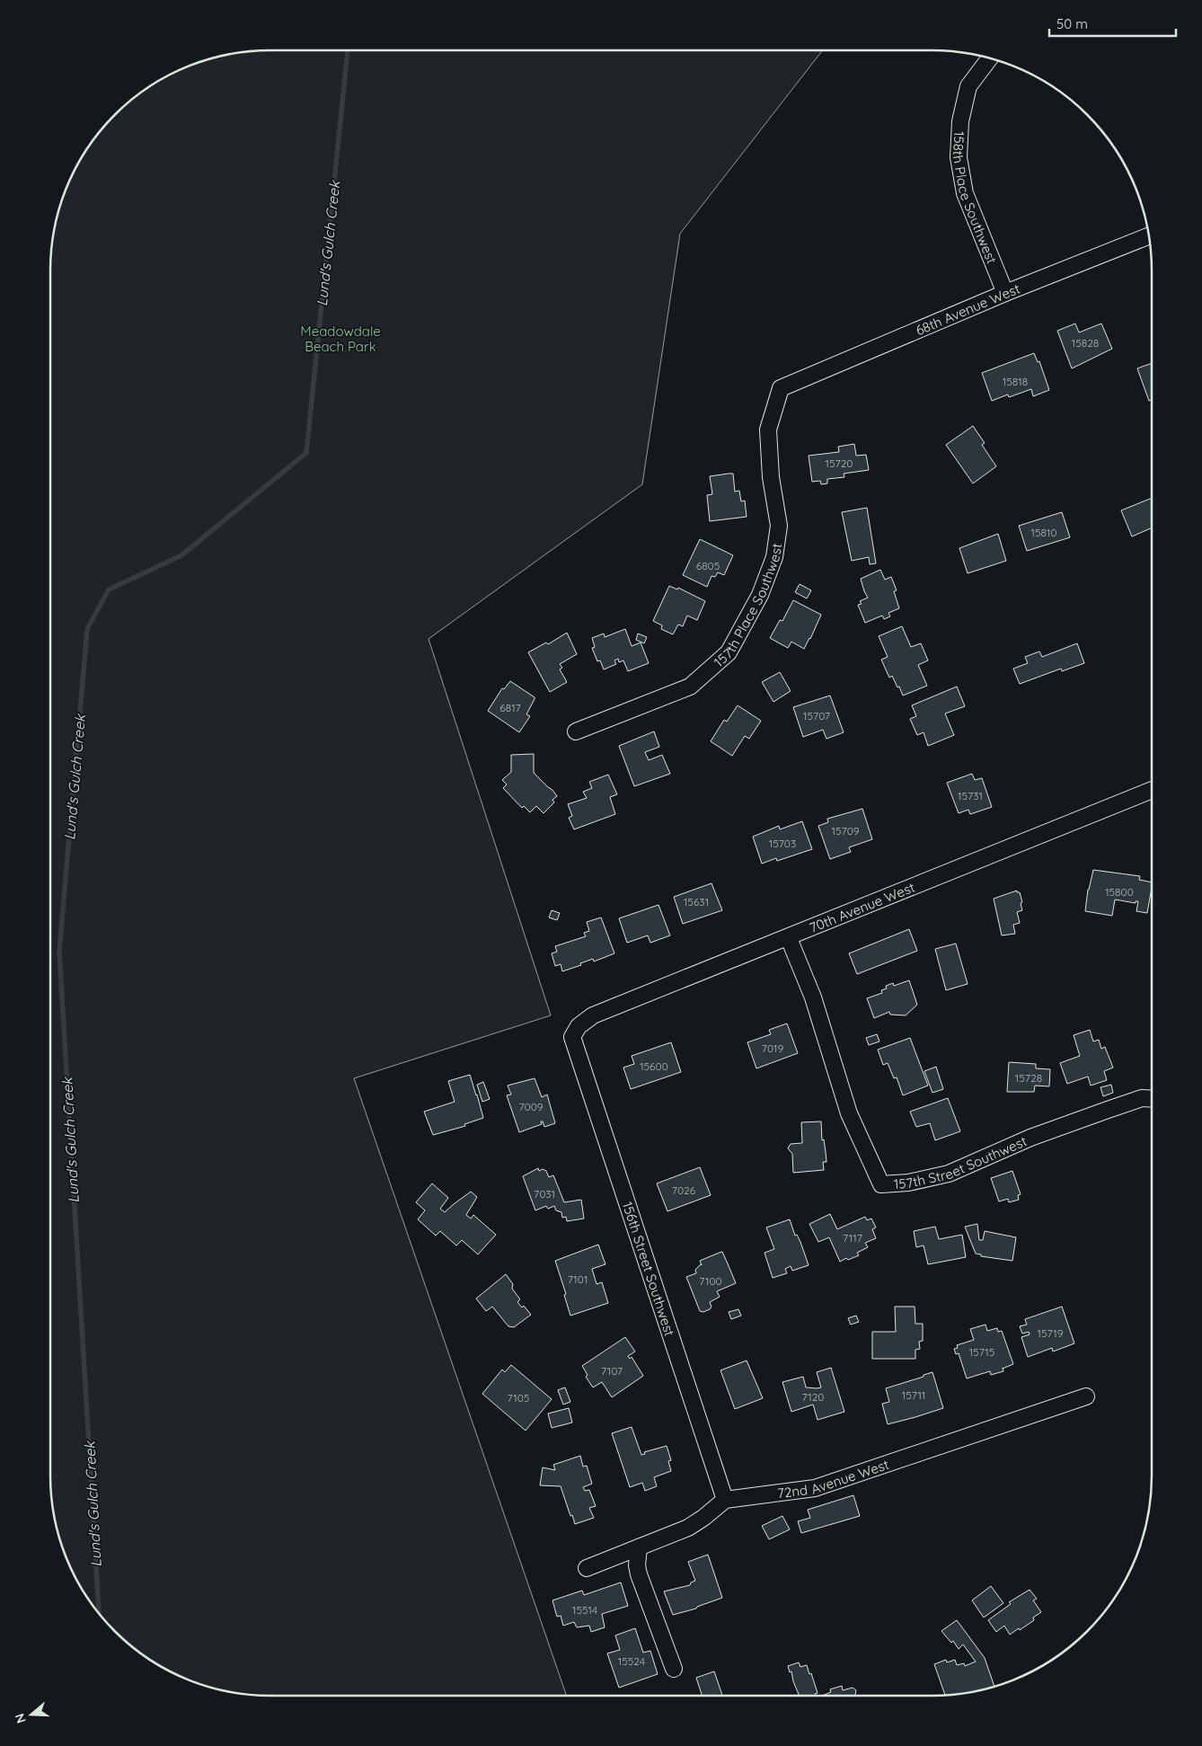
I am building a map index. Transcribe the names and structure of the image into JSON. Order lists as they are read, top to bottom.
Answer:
{
  "streets": {
    "street": [
      "158th Place Southwest",
      "68th Avenue West",
      "157th Place Southwest",
      "70th Avenue West",
      "157th Street Southwest",
      "156th Street Southwest",
      "72nd Avenue West"
    ]
  },
  "crossings": [
    ["158th Place Southwest", "68th Avenue West"],
    ["68th Avenue West", "157th Place Southwest"],
    ["70th Avenue West", "157th Street Southwest"],
    ["70th Avenue West", "156th Street Southwest"],
    ["156th Street Southwest", "72nd Avenue West"]
  ],
  "water": ["Lund's Gulch Creek"],
  "parks": ["Meadowdale Beach Park"],
  "house_numbers": [
    "15828",
    "15818",
    "15720",
    "15810",
    "6805",
    "6817",
    "15707",
    "15731",
    "15709",
    "15703",
    "15800",
    "15631",
    "7019",
    "15600",
    "15728",
    "7009",
    "7026",
    "7031",
    "7117",
    "7101",
    "7100",
    "15719",
    "15715",
    "7107",
    "15711",
    "7120",
    "7105",
    "15514",
    "15524"
  ],
  "scale_bar": "50 m",
  "north": "left"
}
